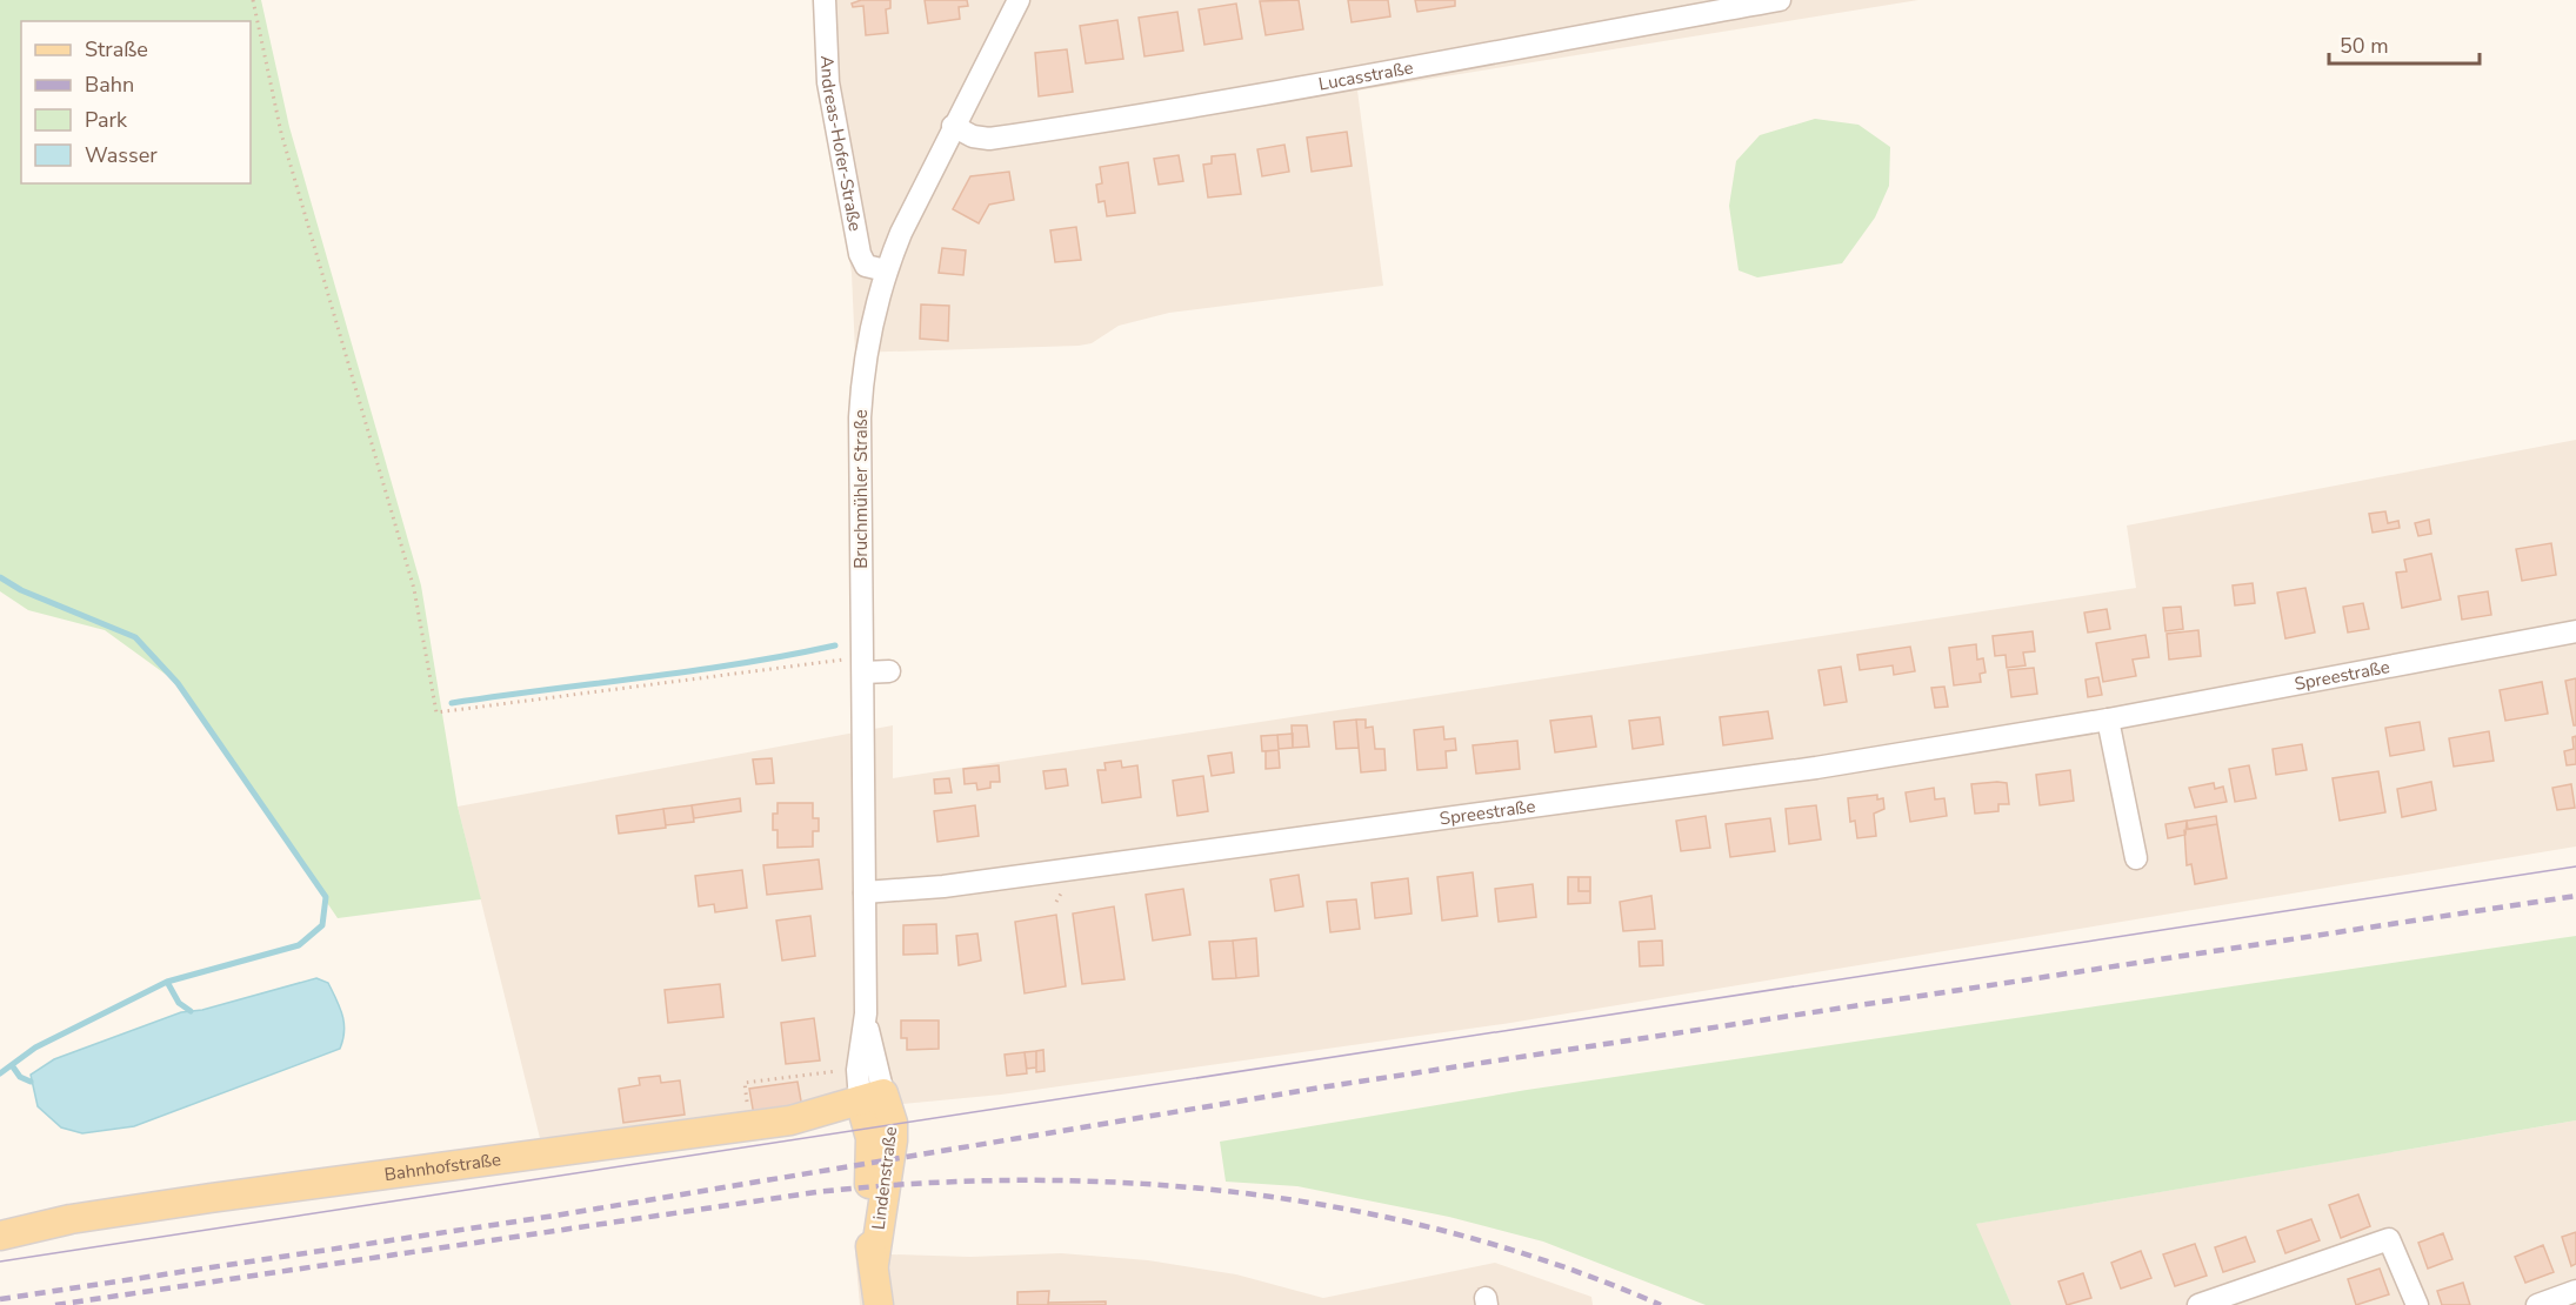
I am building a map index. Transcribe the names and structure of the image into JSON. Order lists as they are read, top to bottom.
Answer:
{
  "streets": {
    "main road": ["Bahnhofstraße", "Lindenstraße"],
    "street": [
      "Lucasstraße",
      "Andreas-Hofer-Straße",
      "Bruchmühler Straße",
      "Spreestraße"
    ]
  },
  "crossings": [
    ["Lucasstraße", "Bruchmühler Straße"],
    ["Andreas-Hofer-Straße", "Bruchmühler Straße"],
    ["Bruchmühler Straße", "Spreestraße"],
    ["Bruchmühler Straße", "Bahnhofstraße"],
    ["Bruchmühler Straße", "Lindenstraße"],
    ["Bahnhofstraße", "Lindenstraße"]
  ],
  "legend": [
    "Straße",
    "Bahn",
    "Park",
    "Wasser"
  ],
  "scale_bar": "50 m"
}
